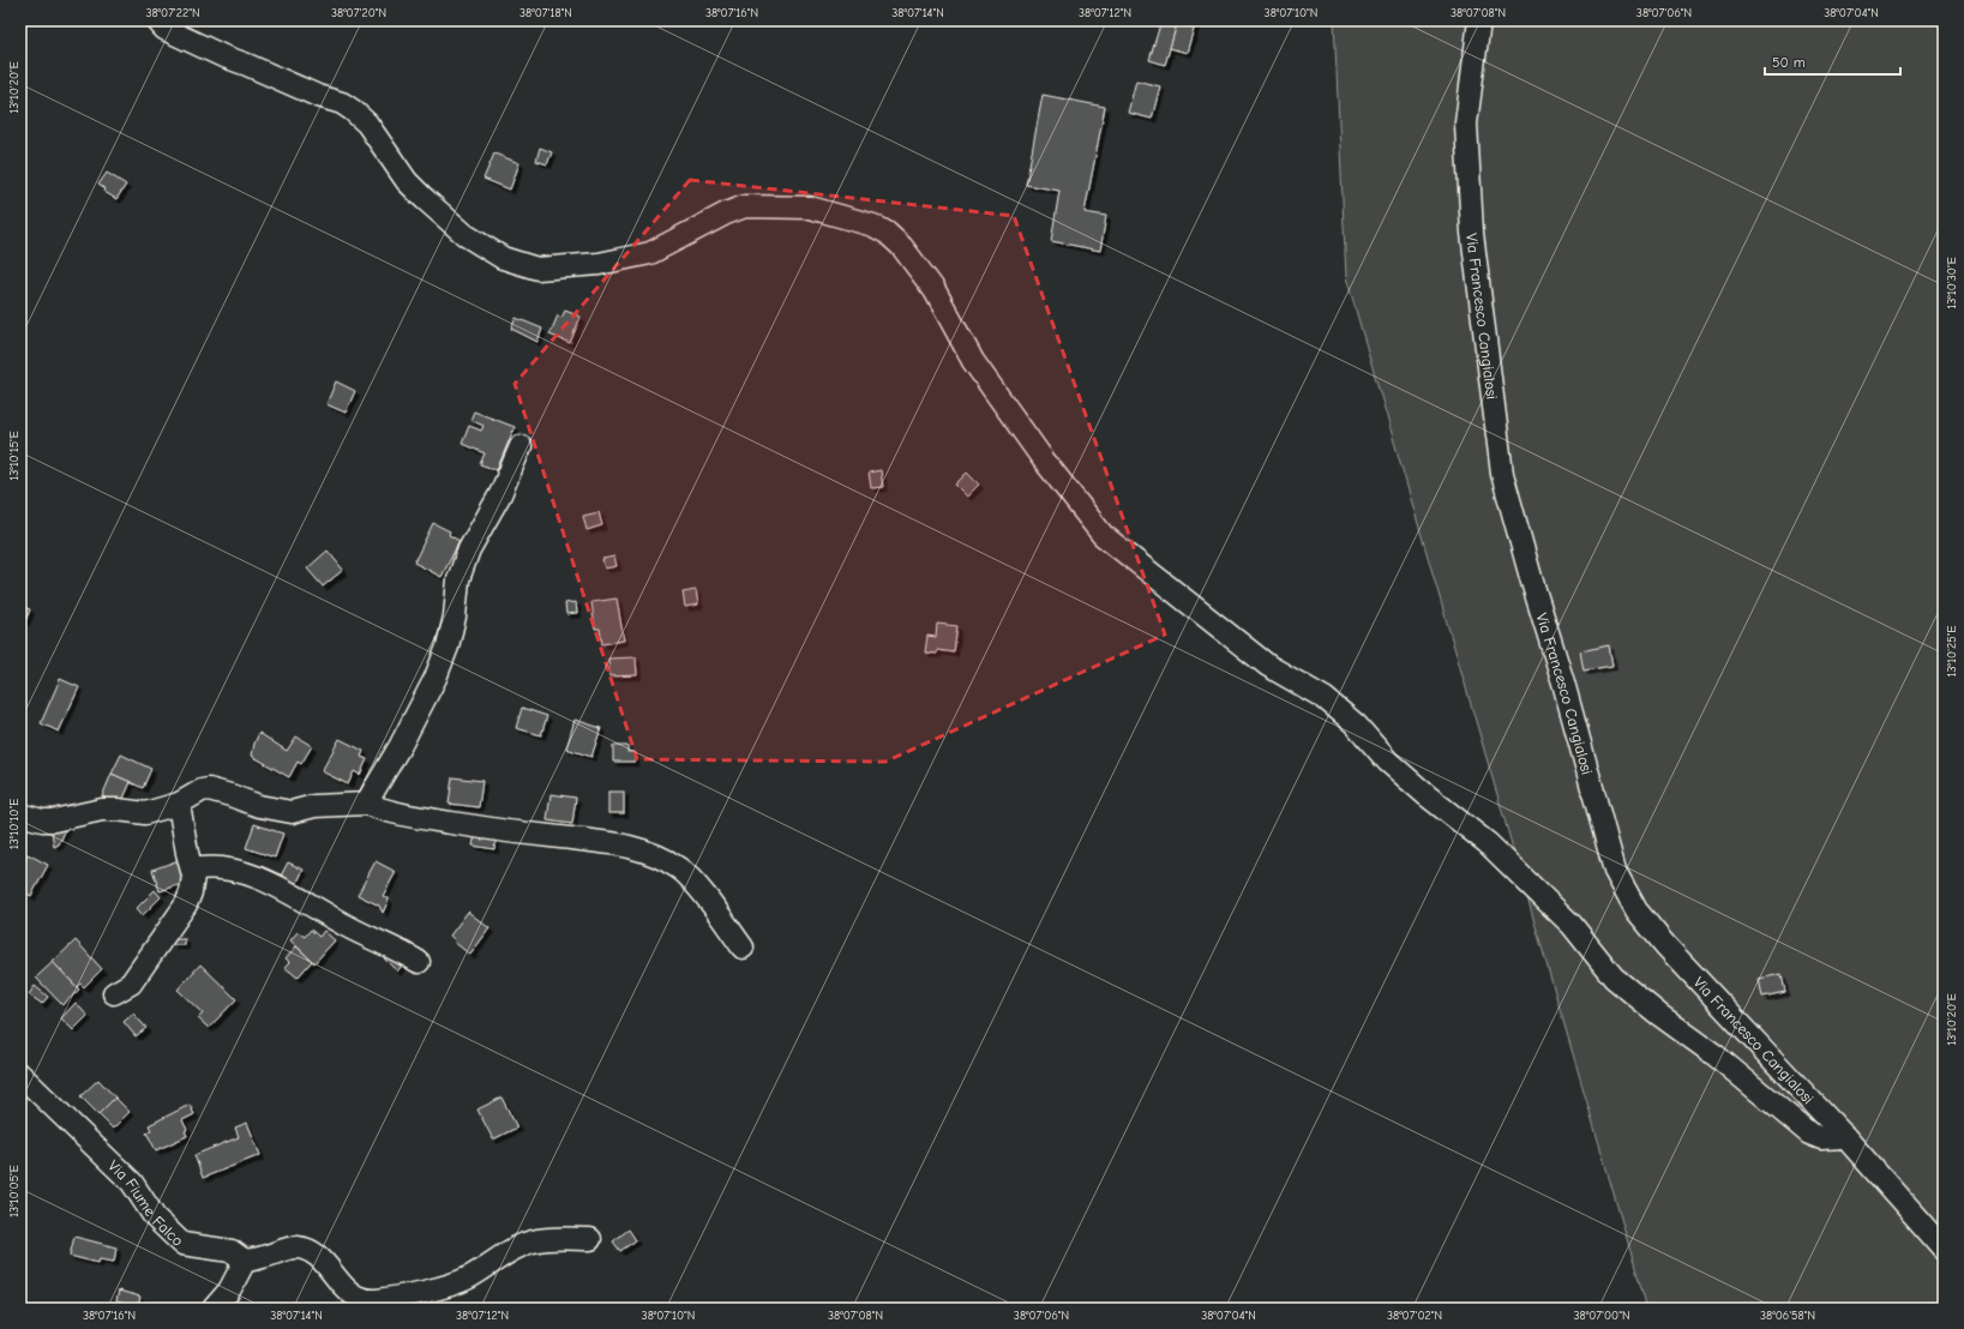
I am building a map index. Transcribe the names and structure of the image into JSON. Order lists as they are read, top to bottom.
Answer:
{
  "streets": {
    "street": ["Via Francesco Cangialosi", "Via Fiume Falco"]
  },
  "scale_bar": "50 m",
  "coordinates": [
    "38°07'22\"N",
    "38°07'20\"N",
    "38°07'18\"N",
    "38°07'16\"N",
    "38°07'14\"N",
    "38°07'12\"N",
    "38°07'10\"N",
    "38°07'08\"N",
    "38°07'06\"N",
    "38°07'04\"N",
    "13°10'20\"E",
    "13°10'30\"E",
    "13°10'15\"E",
    "13°10'25\"E",
    "13°10'10\"E",
    "13°10'05\"E",
    "38°07'02\"N",
    "38°07'00\"N",
    "38°06'58\"N"
  ]
}
